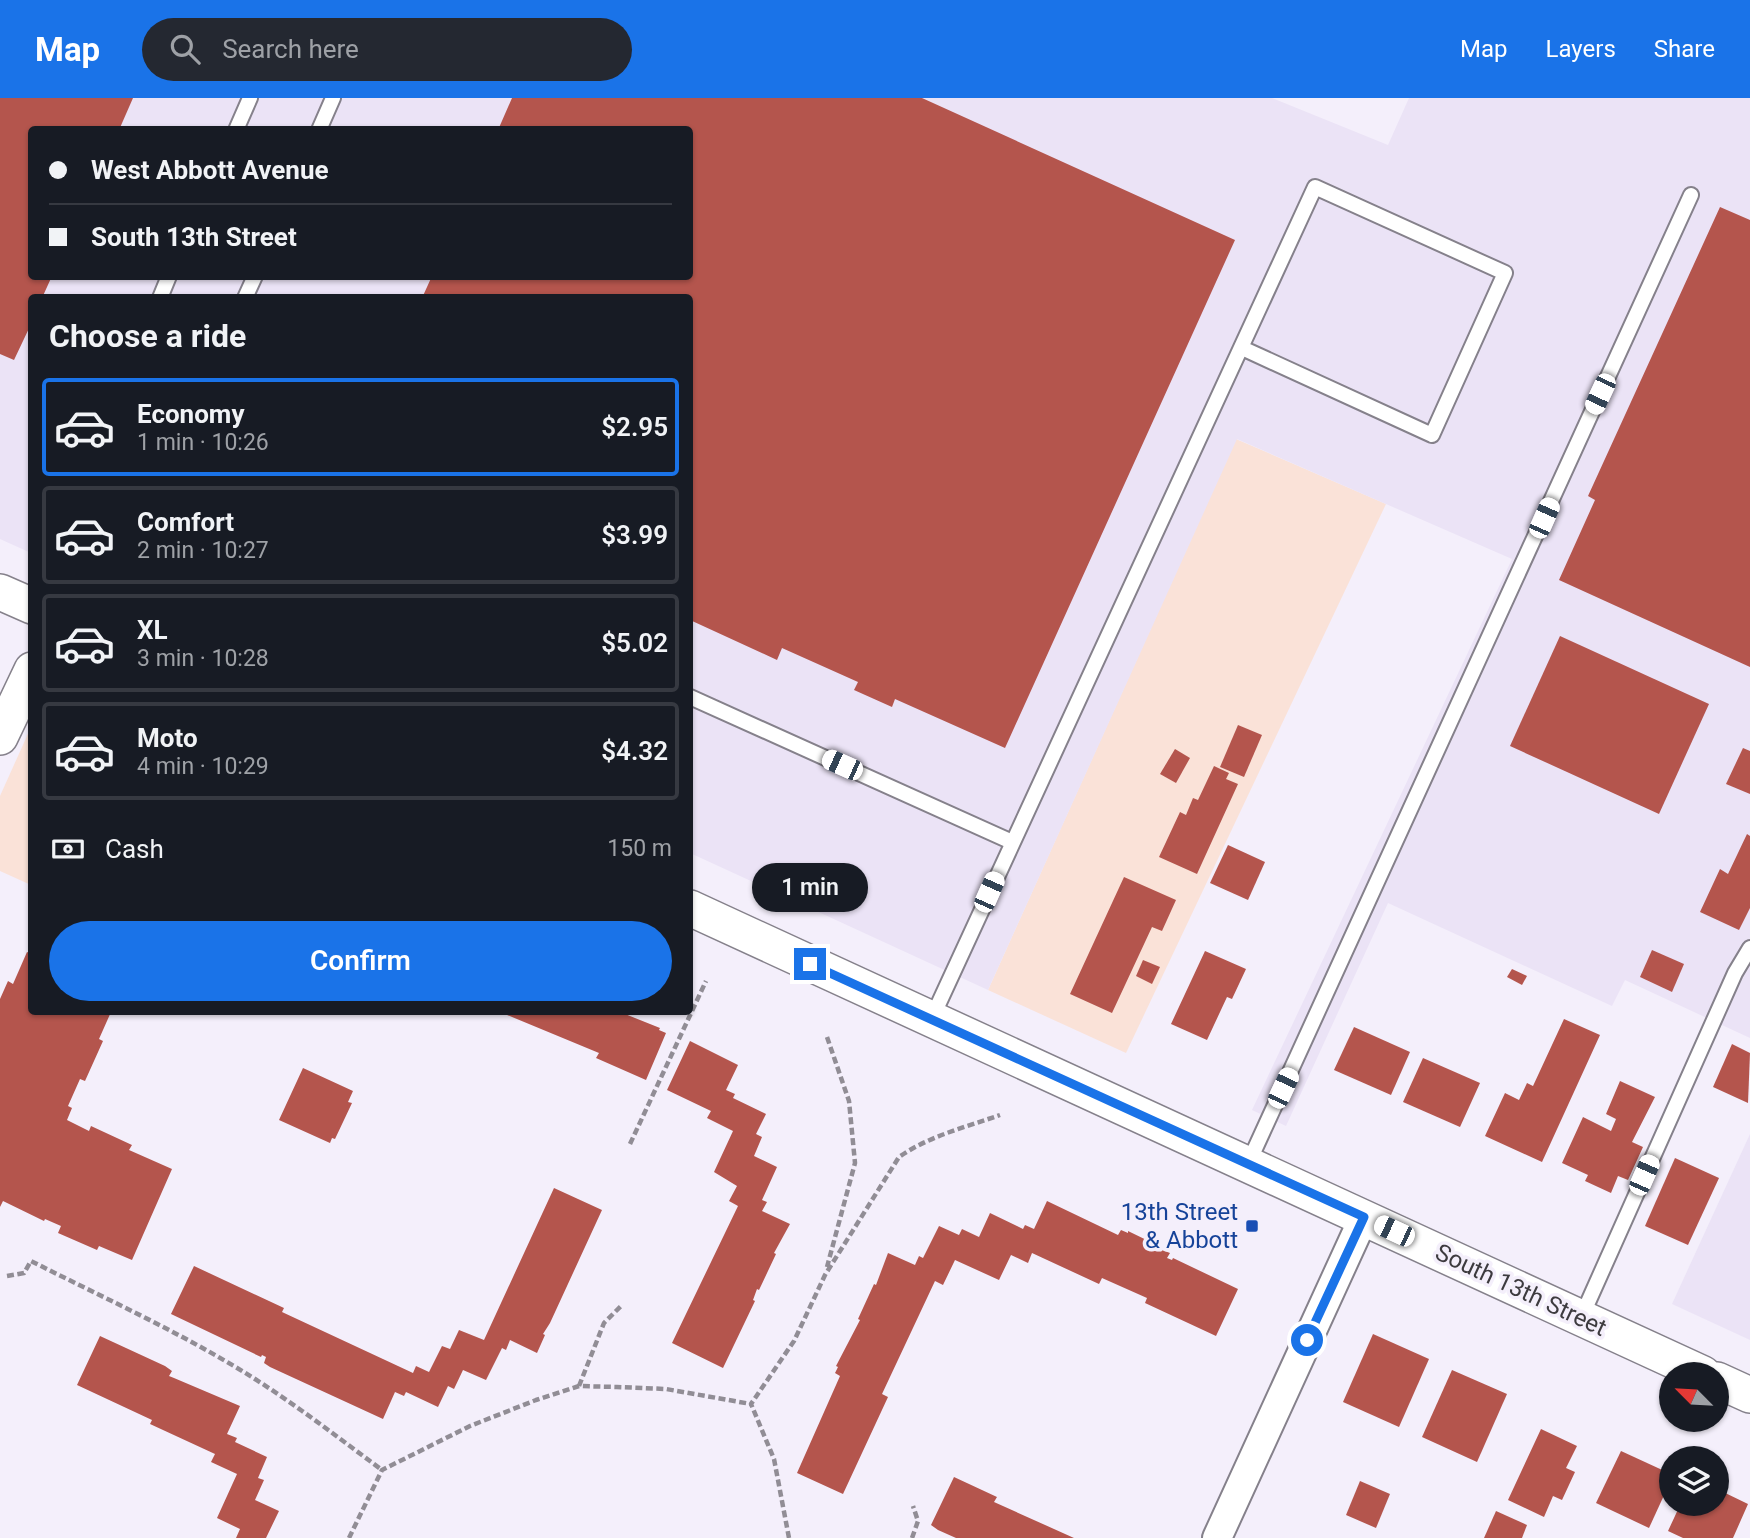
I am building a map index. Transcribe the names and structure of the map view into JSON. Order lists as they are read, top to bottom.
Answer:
{
  "streets": {
    "street": ["South 13th Street"]
  },
  "places": {
    "transit": ["13th Street & Abbott"]
  },
  "north": "top left",
  "page": {
    "header": "Map",
    "search": "Search here",
    "nav": ["Map", "Layers", "Share"],
    "banner": ["West Abbott Avenue", "South 13th Street"],
    "heading": "Choose a ride",
    "list": [
      {
        "name": "Economy",
        "note": "1 min · 10:26",
        "value": "$2.95"
      },
      {
        "name": "Comfort",
        "note": "2 min · 10:27",
        "value": "$3.99"
      },
      {
        "name": "XL",
        "note": "3 min · 10:28",
        "value": "$5.02"
      },
      {
        "name": "Moto",
        "note": "4 min · 10:29",
        "value": "$4.32"
      }
    ],
    "pay": ["Cash", "150 m"],
    "bubble": "1 min",
    "buttons": "Confirm"
  }
}
